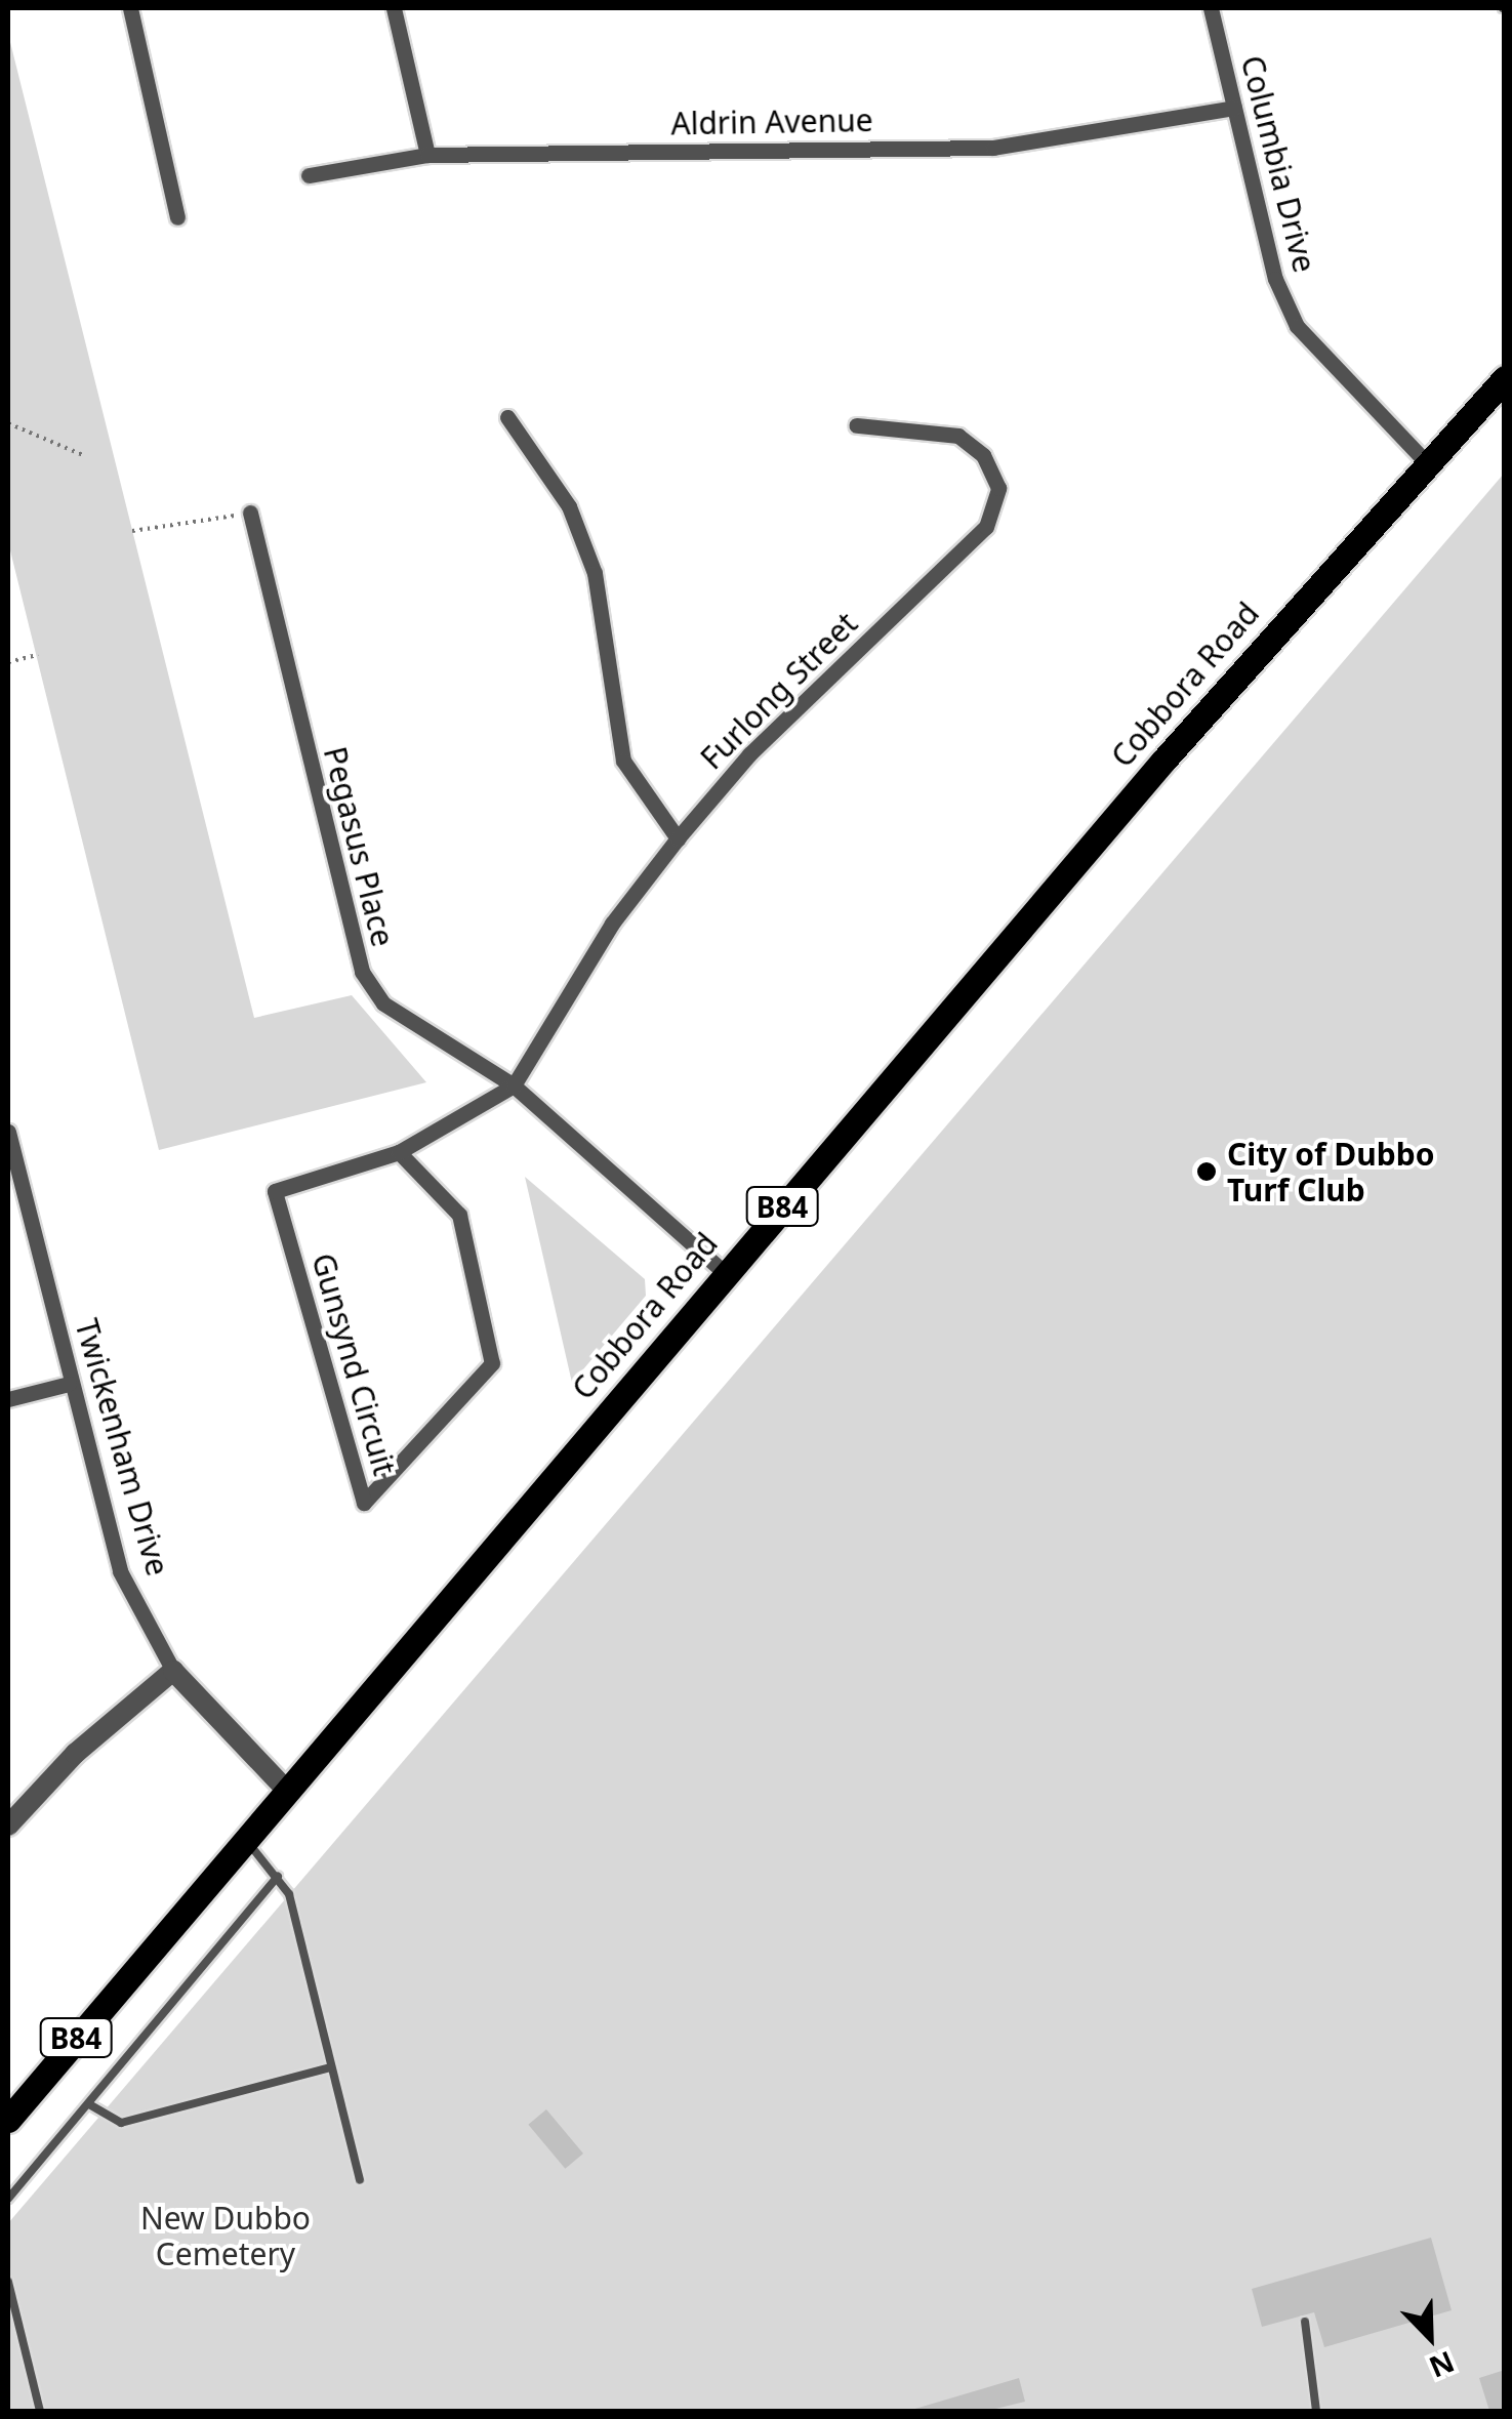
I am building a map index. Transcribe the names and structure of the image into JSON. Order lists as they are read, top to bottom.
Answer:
{
  "streets": {
    "main road": ["Cobbora Road", "B84"],
    "street": [
      "Aldrin Avenue",
      "Columbia Drive",
      "Furlong Street",
      "Pegasus Place",
      "Gunsynd Circuit",
      "Twickenham Drive"
    ]
  },
  "crossings": [
    ["Aldrin Avenue", "Columbia Drive"],
    ["Columbia Drive", "Cobbora Road"],
    ["Cobbora Road", "Pegasus Place"],
    ["Cobbora Road", "Twickenham Drive"],
    ["Furlong Street", "Pegasus Place"],
    ["Furlong Street", "Gunsynd Circuit"],
    ["Pegasus Place", "Gunsynd Circuit"]
  ],
  "parks": ["New Dubbo Cemetery"],
  "places": ["City of Dubbo Turf Club"],
  "north": "bottom right"
}
